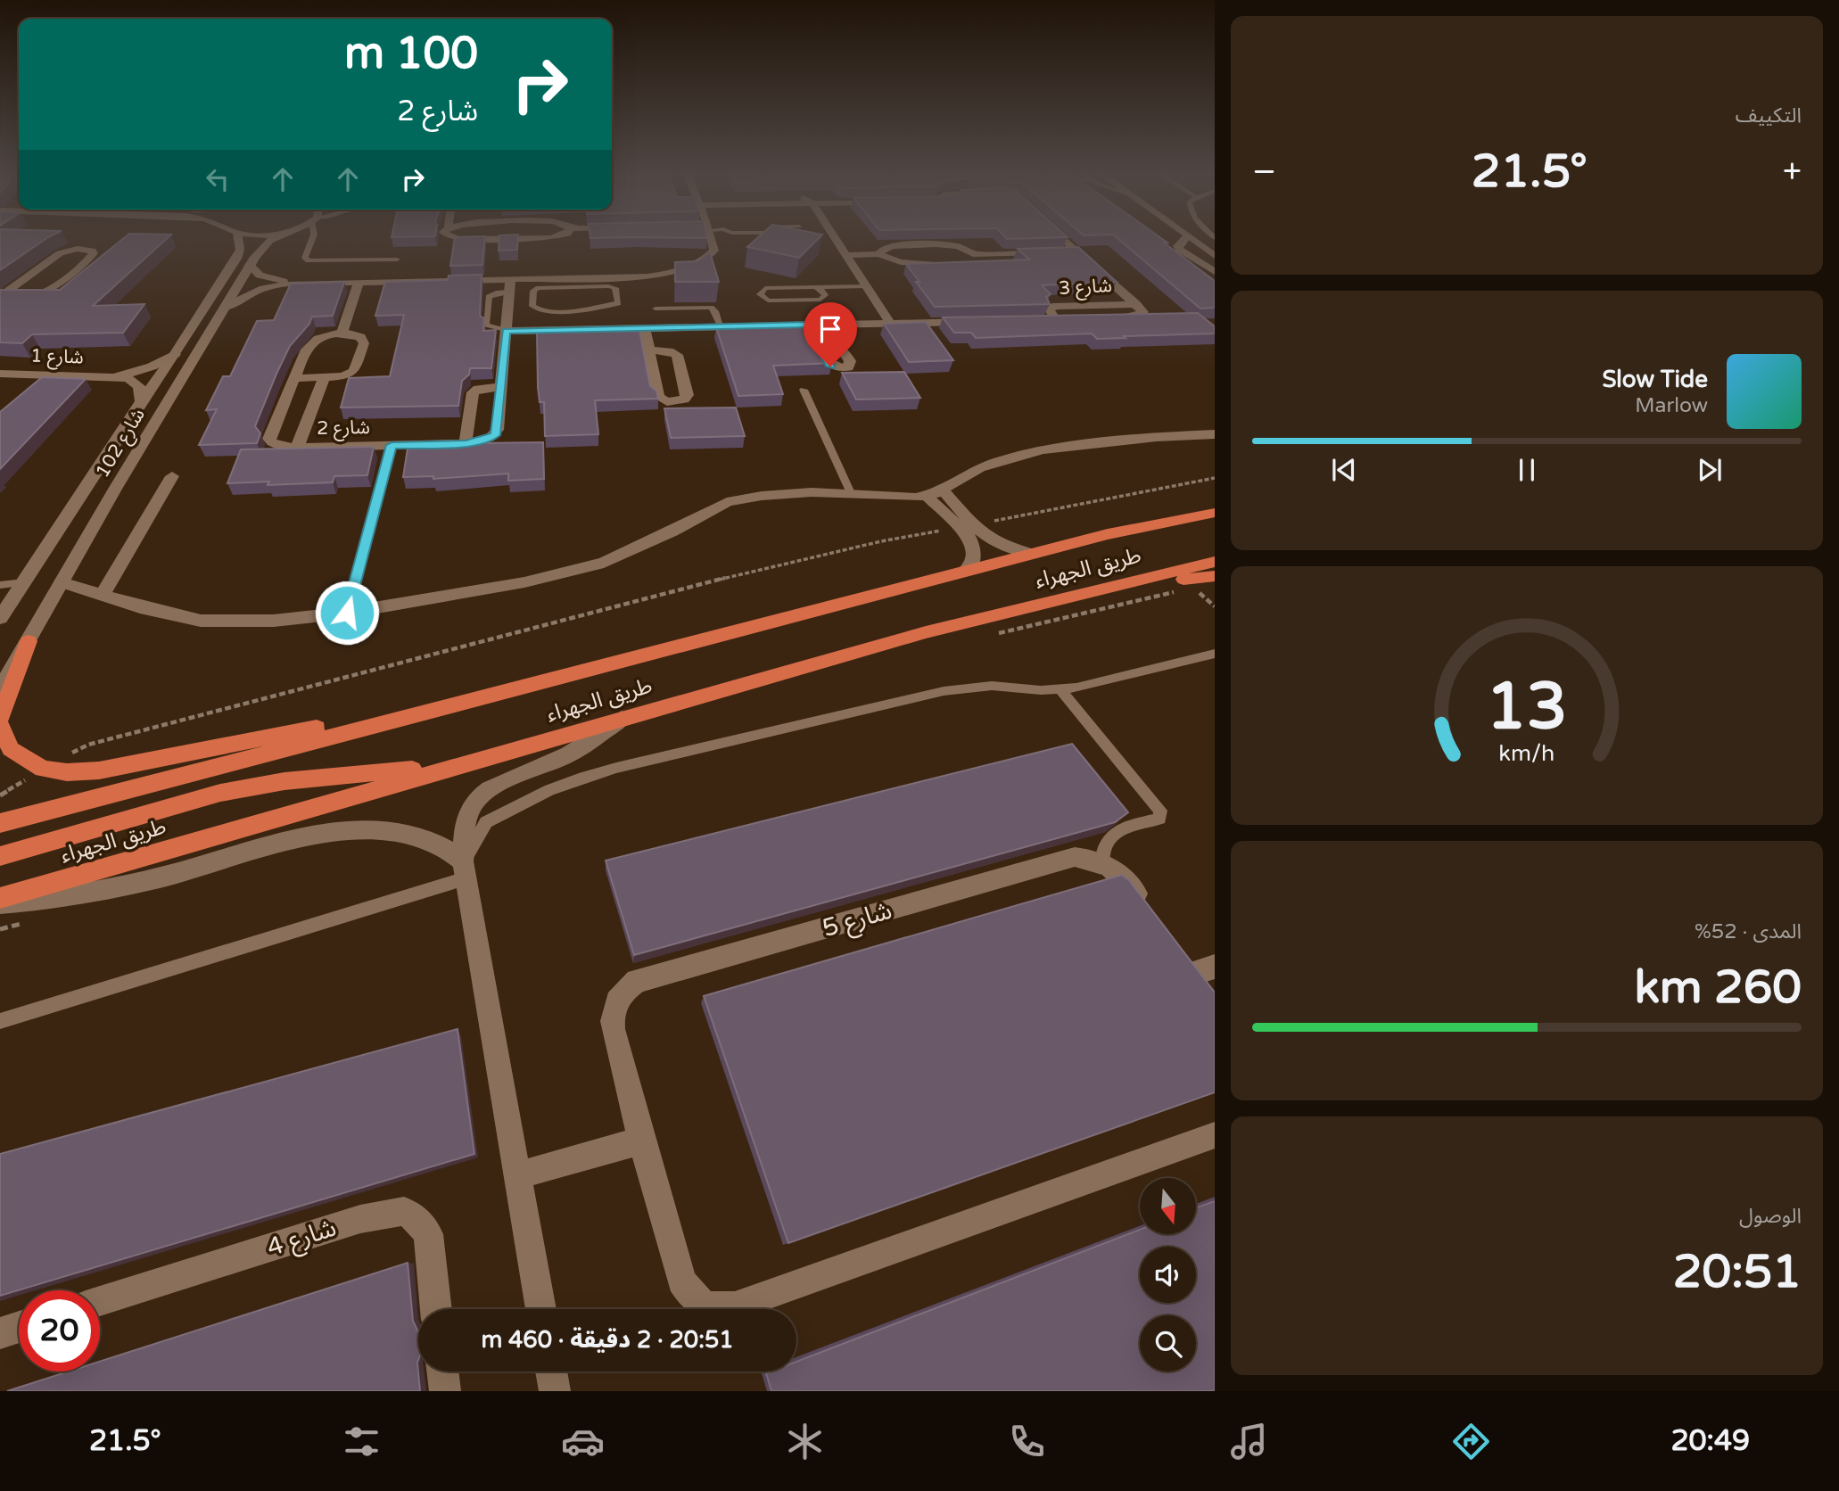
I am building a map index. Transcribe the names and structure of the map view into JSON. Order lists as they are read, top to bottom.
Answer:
{
  "streets": {
    "highway": ["طريق الجهراء"],
    "street": [
      "شارع 3",
      "شارع 1",
      "شارع 2",
      "شارع 102",
      "شارع 5",
      "شارع 4"
    ]
  },
  "crossings": [
    ["شارع 1", "شارع 102"]
  ],
  "north": "bottom",
  "page": {
    "tile": [
      "التكييف",
      ["المدى · 52%", "260 km"],
      ["الوصول", "20:51"]
    ],
    "turn": ["100 m", "شارع 2"],
    "heat": ["−", "21.5°", "+"],
    "song": ["Slow Tide", "Marlow"],
    "limit": "20",
    "trip": "20:51 · 2 دقيقة · 460 m",
    "tabs": ["20:49", "21.5°"],
    "gauge": ["13", "km/h"]
  }
}
